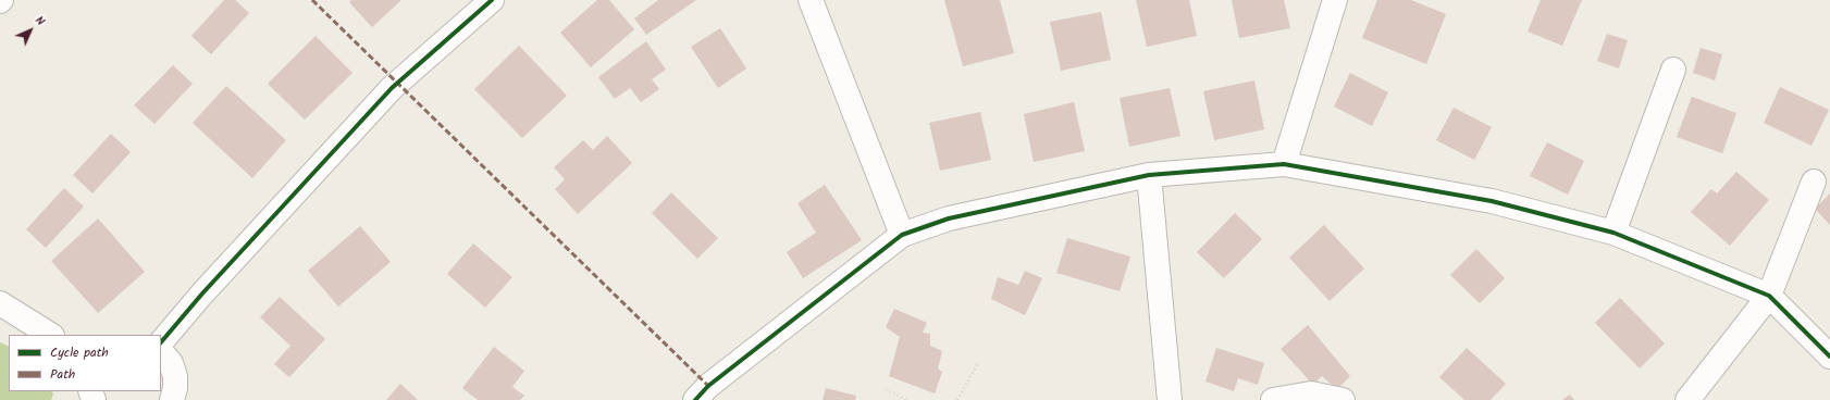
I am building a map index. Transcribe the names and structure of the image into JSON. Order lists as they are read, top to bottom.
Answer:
{
  "legend": ["Cycle path", "Path"],
  "north": "top right"
}
